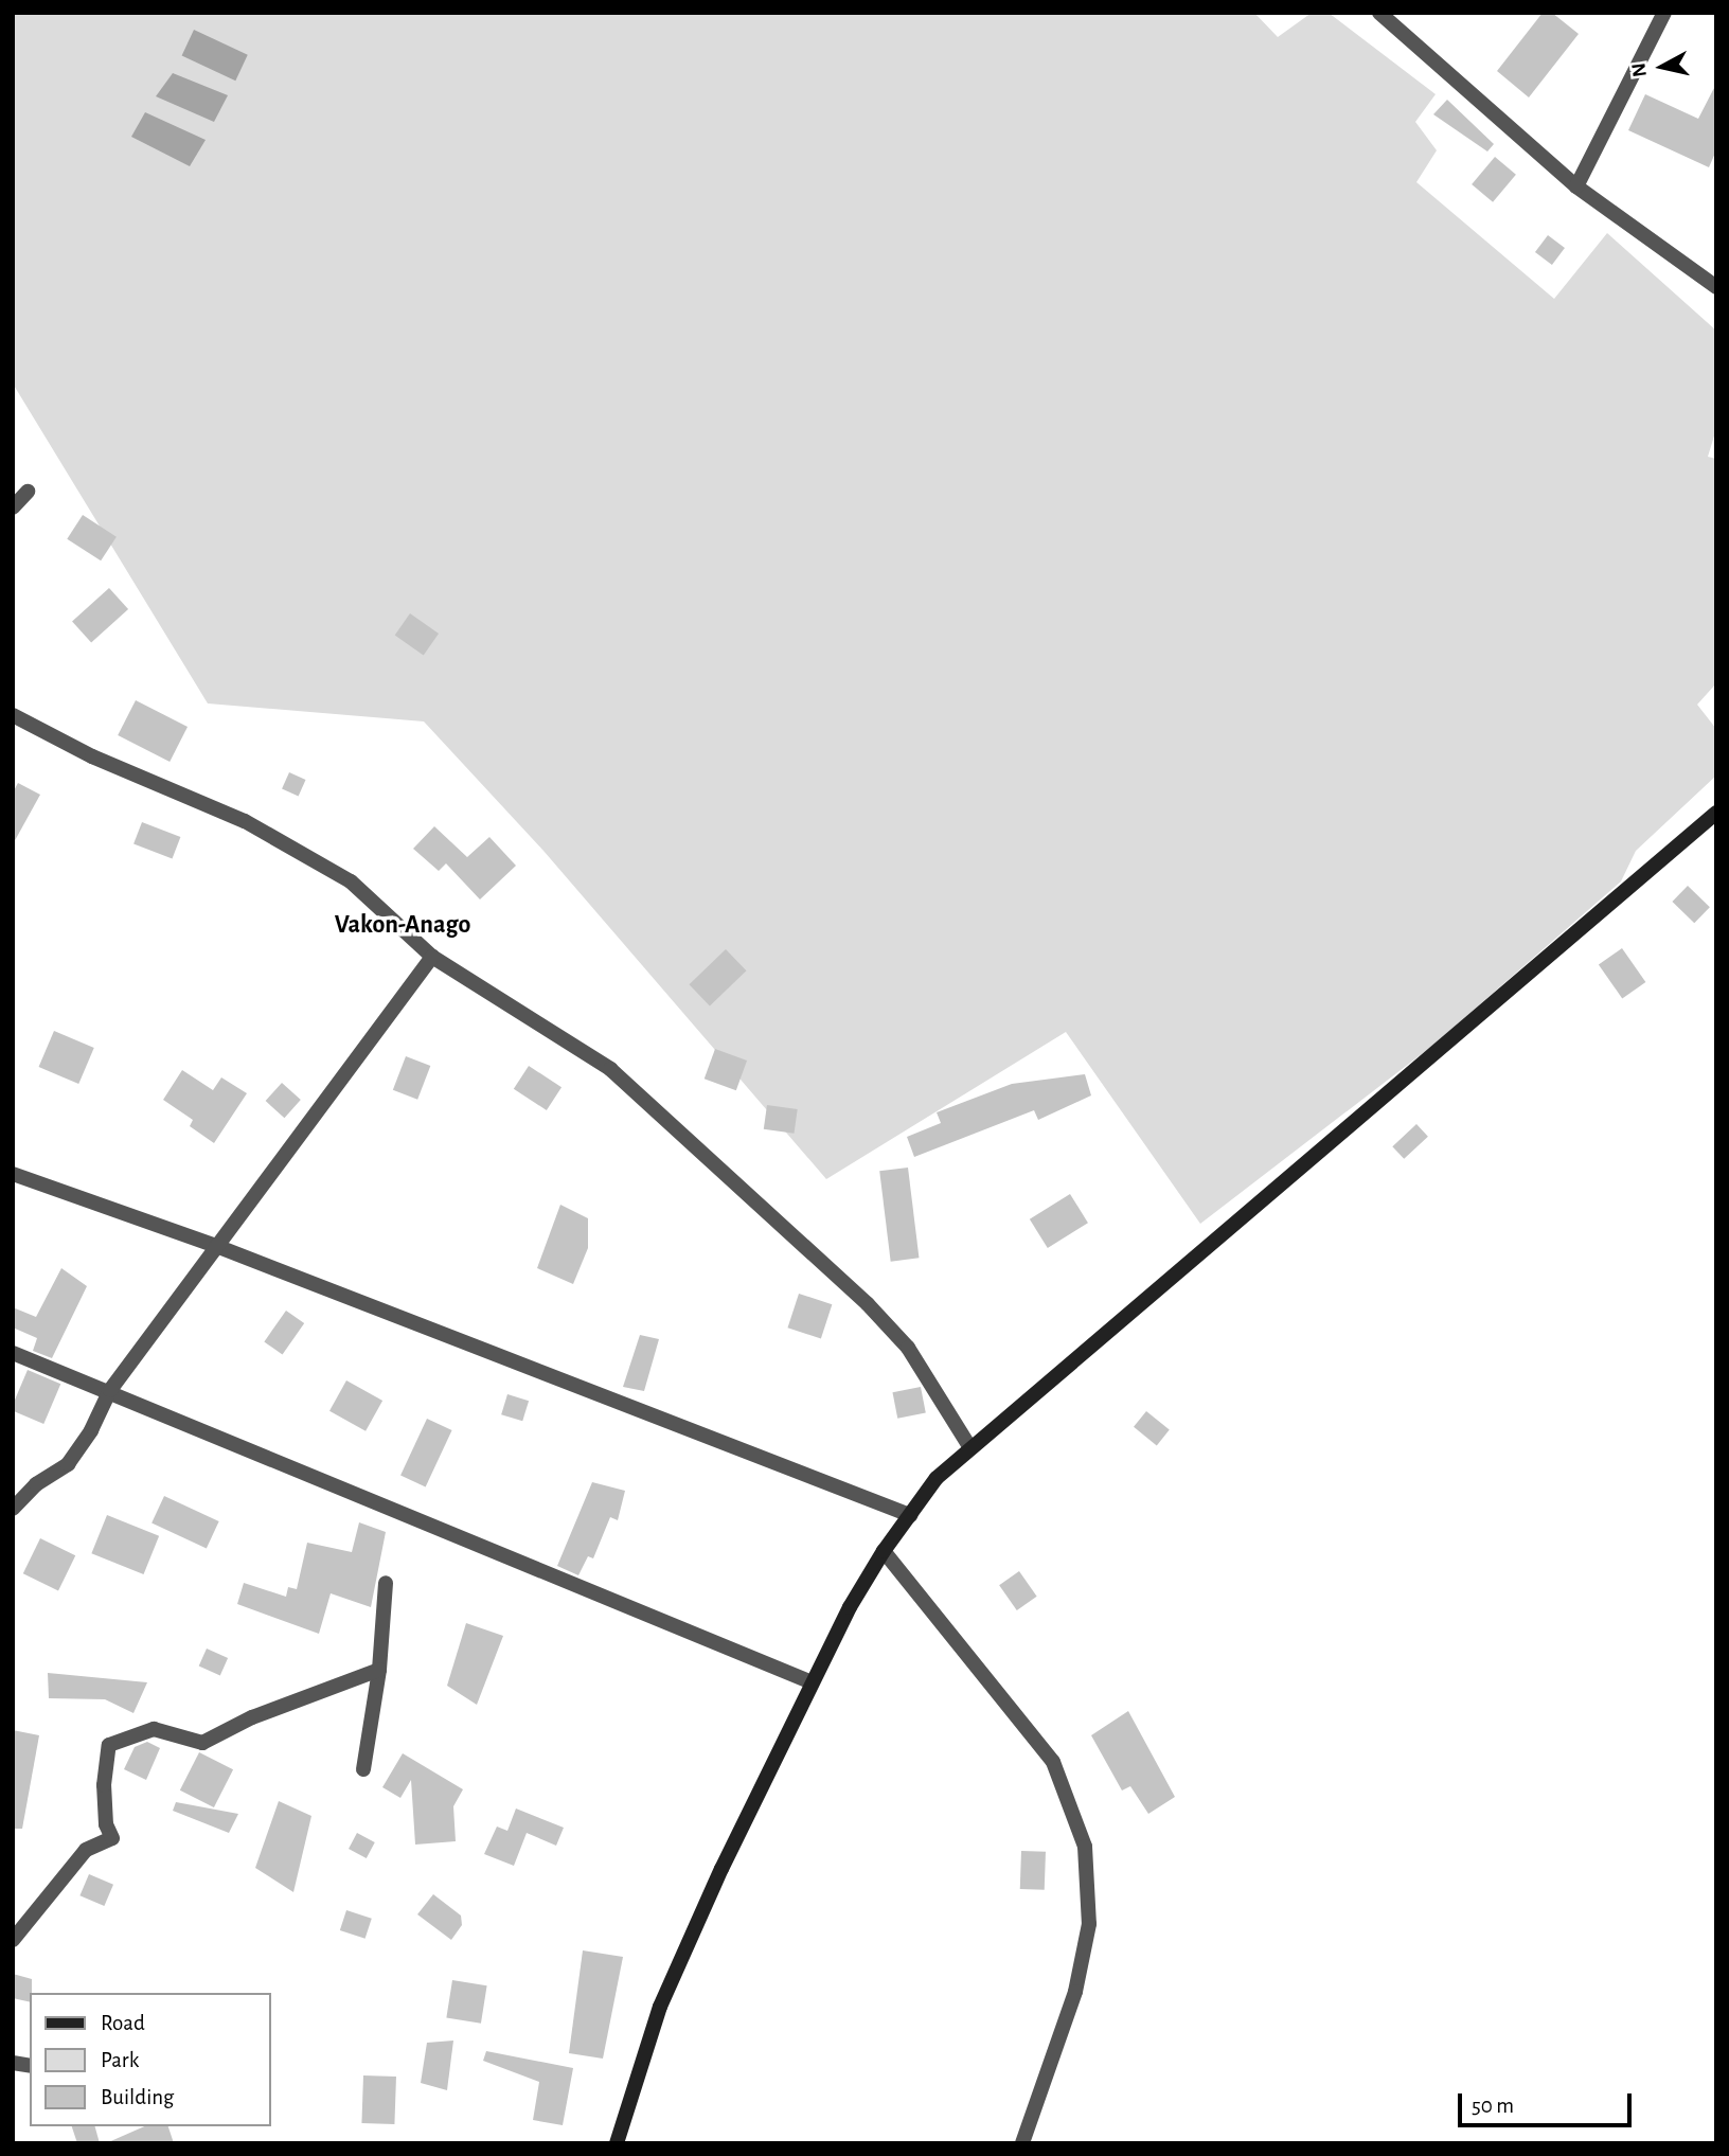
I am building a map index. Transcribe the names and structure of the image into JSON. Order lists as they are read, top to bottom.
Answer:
{
  "districts": ["Vakon-Anago"],
  "legend": ["Road", "Park", "Building"],
  "scale_bar": "50 m",
  "north": "left"
}
